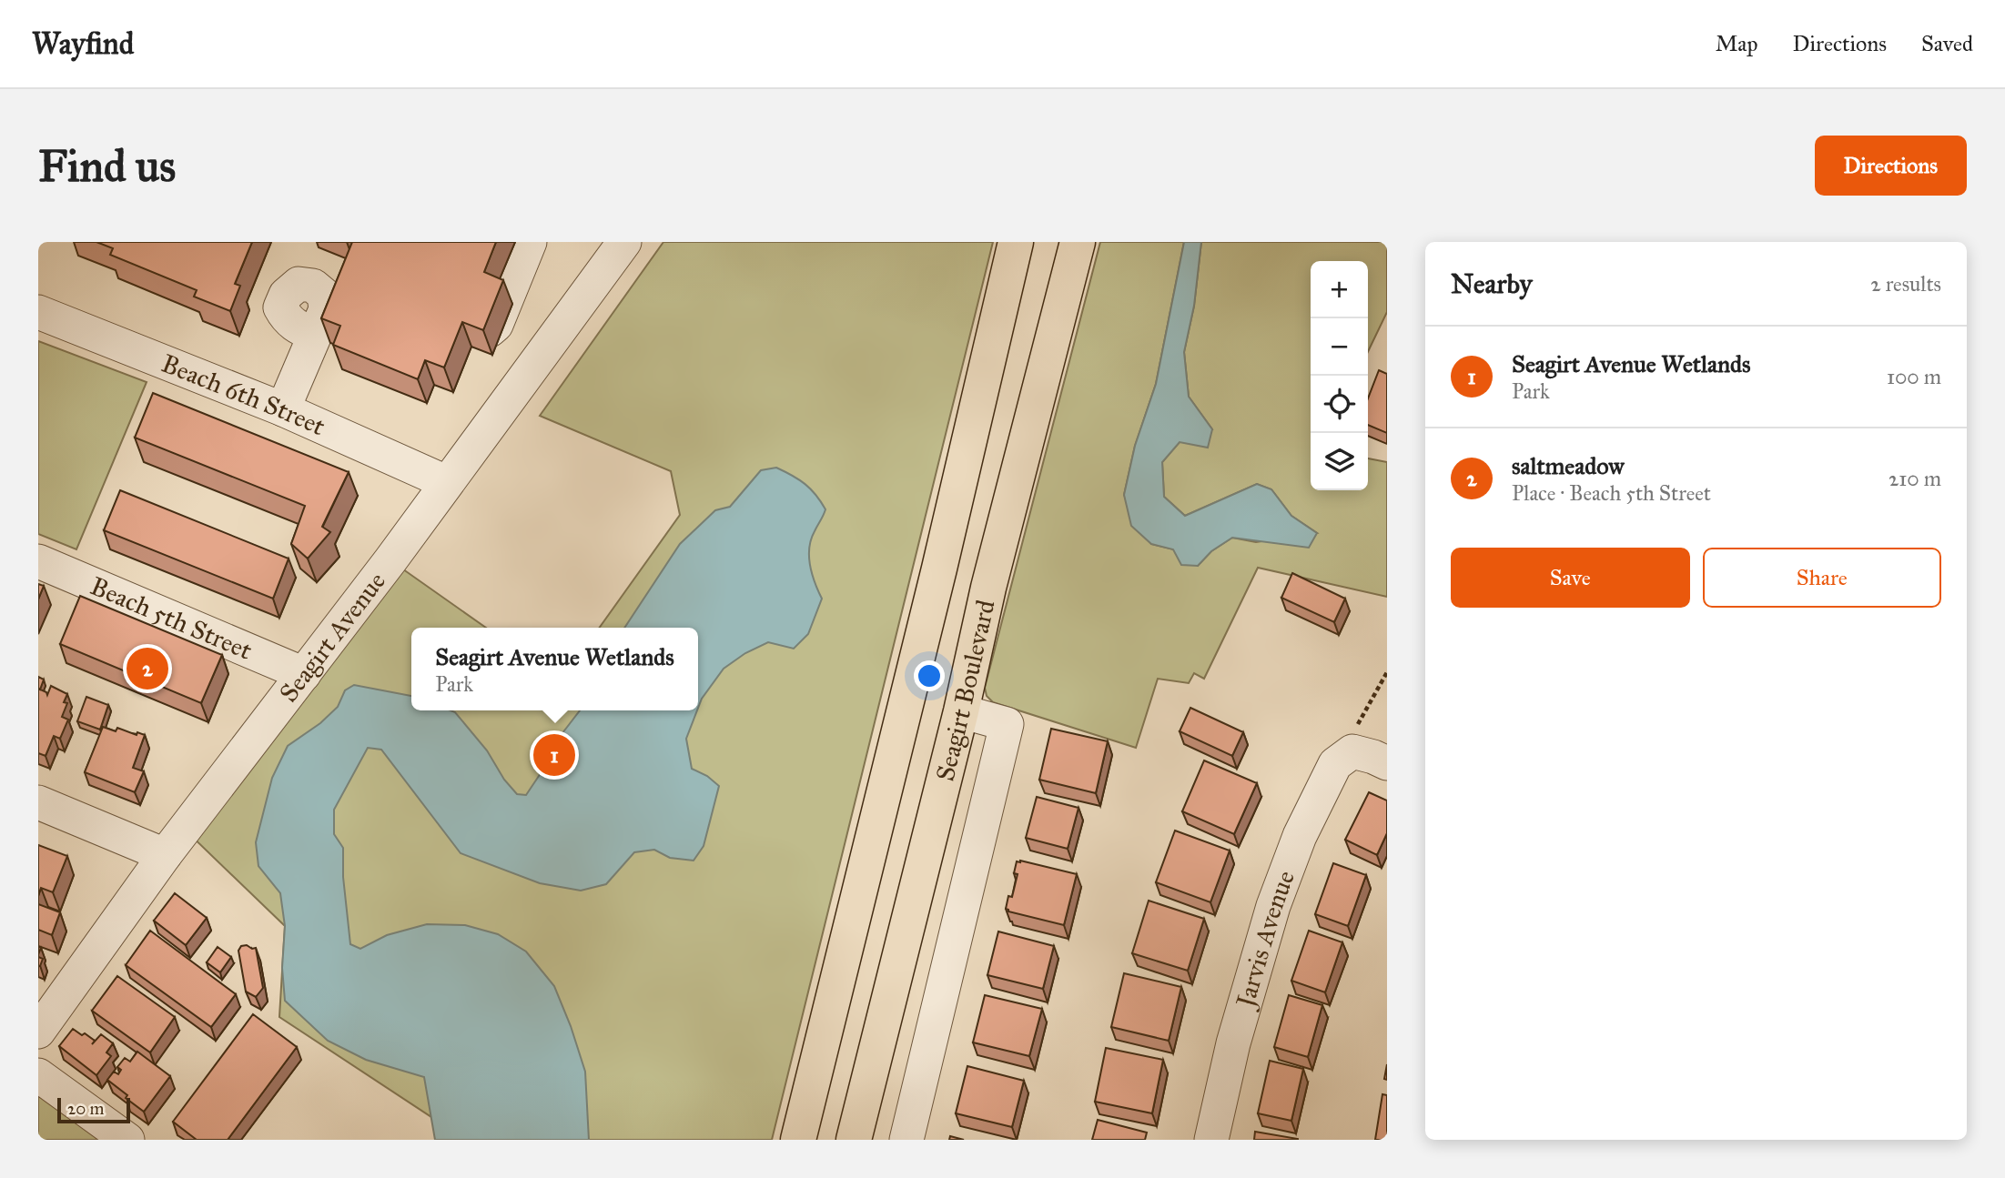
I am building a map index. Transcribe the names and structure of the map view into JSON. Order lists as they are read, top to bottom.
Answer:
{
  "streets": {
    "main road": ["Seagirt Boulevard"],
    "street": [
      "Beach 6th Street",
      "Beach 5th Street",
      "Seagirt Avenue",
      "Jarvis Avenue"
    ]
  },
  "crossings": [
    ["Beach 6th Street", "Seagirt Avenue"],
    ["Beach 5th Street", "Seagirt Avenue"]
  ],
  "scale_bar": "20 m",
  "page": {
    "header": "Wayfind",
    "nav": ["Map", "Directions", "Saved"],
    "buttons": [
      "Directions",
      ["Save", "Share"]
    ],
    "title": "Find us",
    "heading": ["Nearby", "2 results"],
    "map_buttons": ["+", "−"],
    "list": [
      {
        "mark": "1",
        "name": "Seagirt Avenue Wetlands",
        "note": "Park",
        "value": "100 m"
      },
      {
        "mark": "2",
        "name": "saltmeadow",
        "note": "Place · Beach 5th Street",
        "value": "210 m"
      }
    ],
    "popup": ["Seagirt Avenue Wetlands", "Park"],
    "pins": ["2", "1"],
    "scale": "20 m"
  }
}
